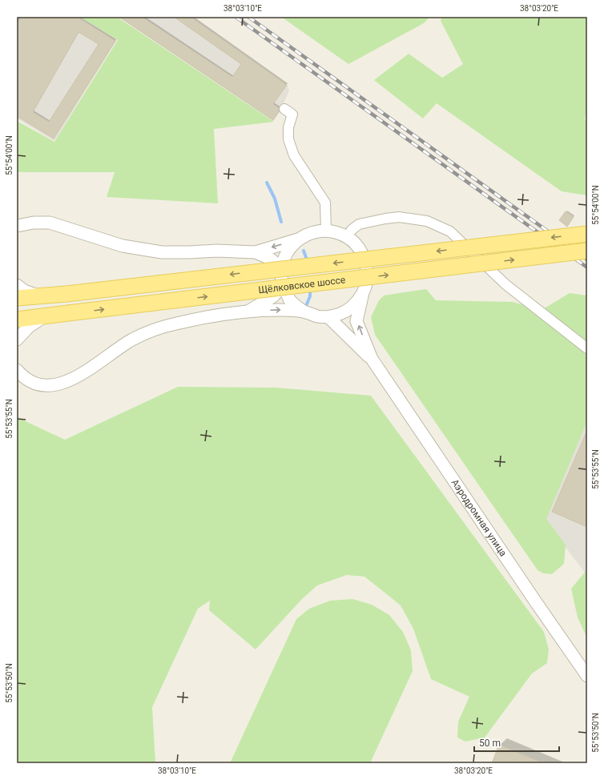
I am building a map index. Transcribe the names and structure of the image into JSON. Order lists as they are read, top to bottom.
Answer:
{
  "streets": {
    "main road": ["Щёлковское шоссе"],
    "street": ["Аэродромная улица"]
  },
  "scale_bar": "50 m",
  "coordinates": [
    "38°03'10\"E",
    "38°03'20\"E",
    "55°54'00\"N",
    "55°53'55\"N",
    "55°53'50\"N"
  ]
}
